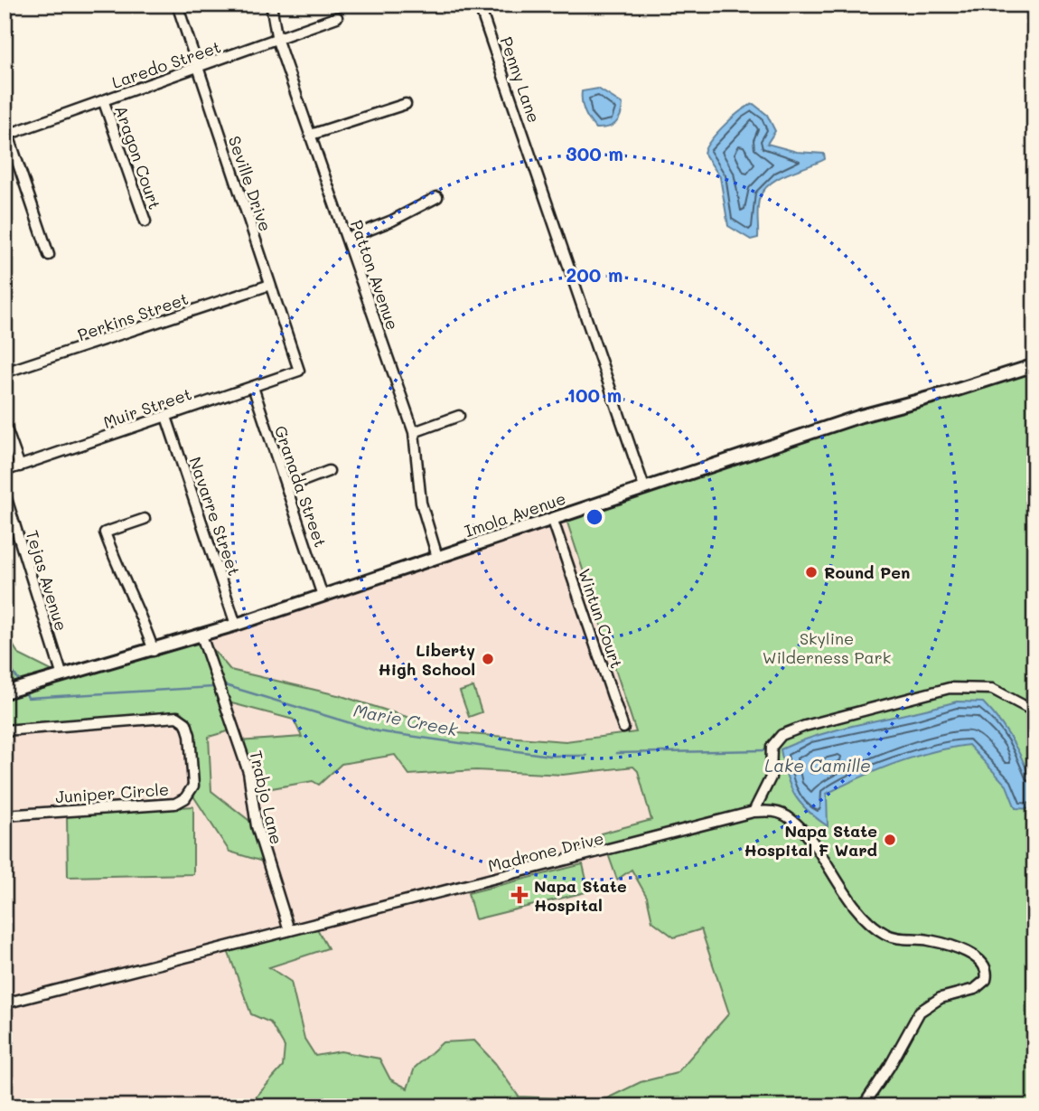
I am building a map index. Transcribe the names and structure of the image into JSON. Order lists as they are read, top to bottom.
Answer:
{
  "streets": {
    "street": [
      "Laredo Street",
      "Penny Lane",
      "Aragon Court",
      "Seville Drive",
      "Patton Avenue",
      "Perkins Street",
      "Muir Street",
      "Granada Street",
      "Imola Avenue",
      "Navarre Street",
      "Tejas Avenue",
      "Wintun Court",
      "Juniper Circle",
      "Trabjo Lane",
      "Madrone Drive"
    ]
  },
  "crossings": [
    ["Laredo Street", "Aragon Court"],
    ["Laredo Street", "Seville Drive"],
    ["Laredo Street", "Patton Avenue"],
    ["Penny Lane", "Imola Avenue"],
    ["Seville Drive", "Perkins Street"],
    ["Seville Drive", "Muir Street"],
    ["Patton Avenue", "Imola Avenue"],
    ["Muir Street", "Granada Street"],
    ["Muir Street", "Navarre Street"],
    ["Granada Street", "Imola Avenue"],
    ["Imola Avenue", "Navarre Street"],
    ["Imola Avenue", "Tejas Avenue"],
    ["Imola Avenue", "Wintun Court"],
    ["Imola Avenue", "Trabjo Lane"],
    ["Trabjo Lane", "Madrone Drive"]
  ],
  "water": ["Marie Creek", "Lake Camille"],
  "parks": ["Skyline Wilderness Park"],
  "places": {
    "other": ["Round Pen", "Liberty High School", "Napa State Hospital F Ward"],
    "health": ["Napa State Hospital"]
  },
  "rings": ["300 m", "200 m", "100 m"]
}
